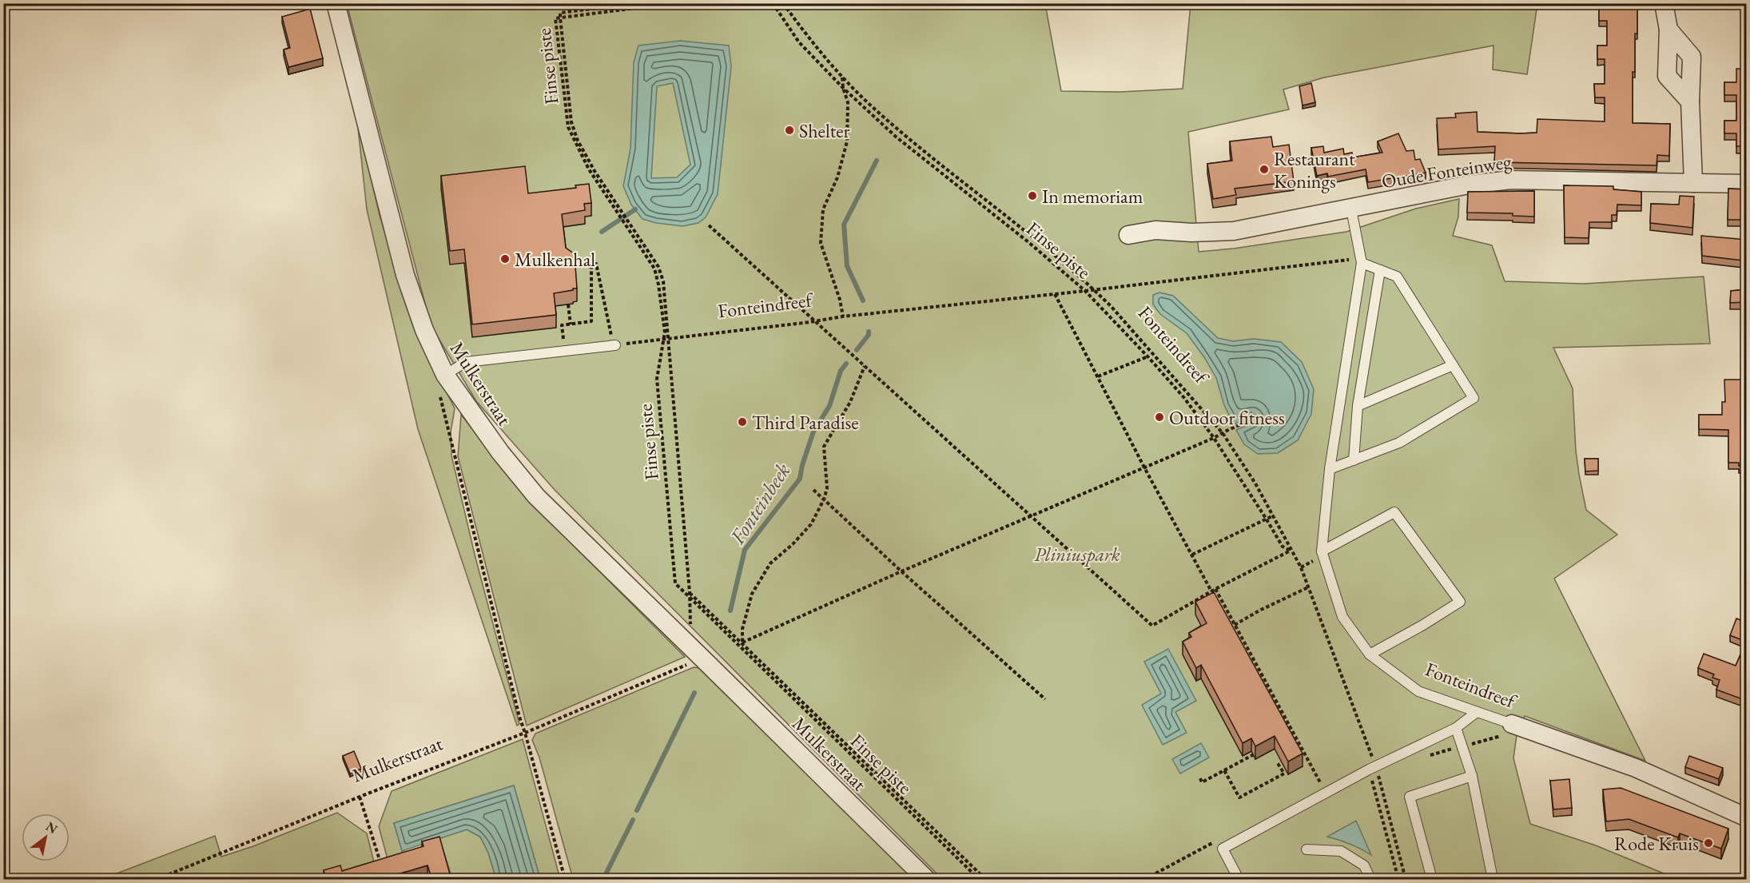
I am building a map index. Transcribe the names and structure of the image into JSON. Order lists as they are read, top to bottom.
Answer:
{
  "streets": {
    "street": ["Oude Fonteinweg", "Fonteindreef", "Mulkerstraat"],
    "path": ["Finse piste"]
  },
  "crossings": [
    ["Finse piste", "Fonteindreef"],
    ["Oude Fonteinweg", "Fonteindreef"]
  ],
  "water": ["Fonteinbeek"],
  "parks": ["Pliniuspark"],
  "places": [
    "Shelter",
    "Restaurant Konings",
    "In memoriam",
    "Mulkenhal",
    "Outdoor fitness",
    "Third Paradise",
    "Rode Kruis"
  ],
  "north": "top right"
}
